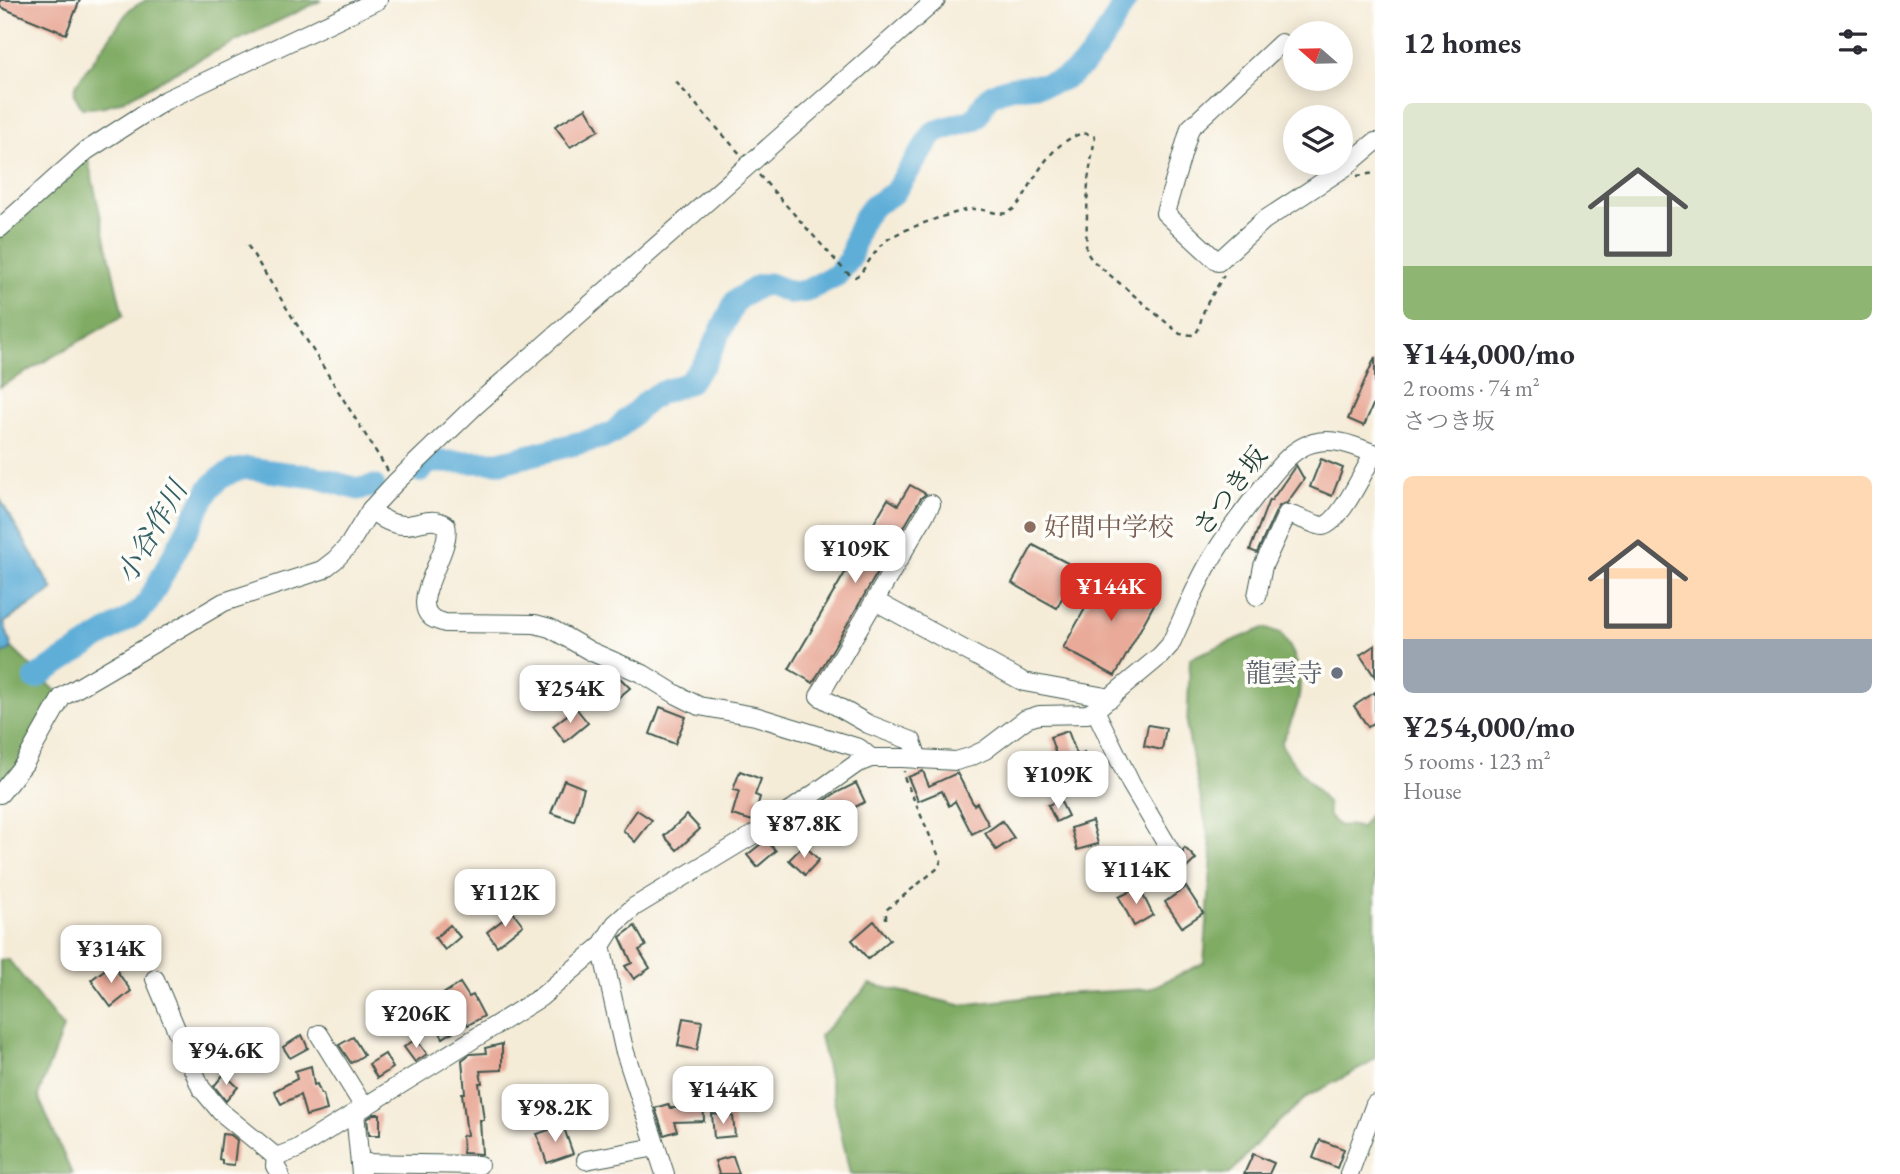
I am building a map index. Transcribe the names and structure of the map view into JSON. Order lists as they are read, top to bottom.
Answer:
{
  "streets": {
    "street": ["さつき坂"]
  },
  "water": ["小谷作川"],
  "places": ["好間中学校", "龍雲寺"],
  "north": "left",
  "page": {
    "heading": "12 homes",
    "list": [
      {
        "name": "¥144,000/mo",
        "note": "2 rooms · 74 m² · さつき坂"
      },
      {
        "name": "¥254,000/mo",
        "note": "5 rooms · 123 m² · House"
      }
    ],
    "price": [
      "¥109K",
      "¥144K",
      "¥254K",
      "¥109K",
      "¥87.8K",
      "¥114K",
      "¥112K",
      "¥314K",
      "¥206K",
      "¥94.6K",
      "¥144K",
      "¥98.2K"
    ]
  }
}
